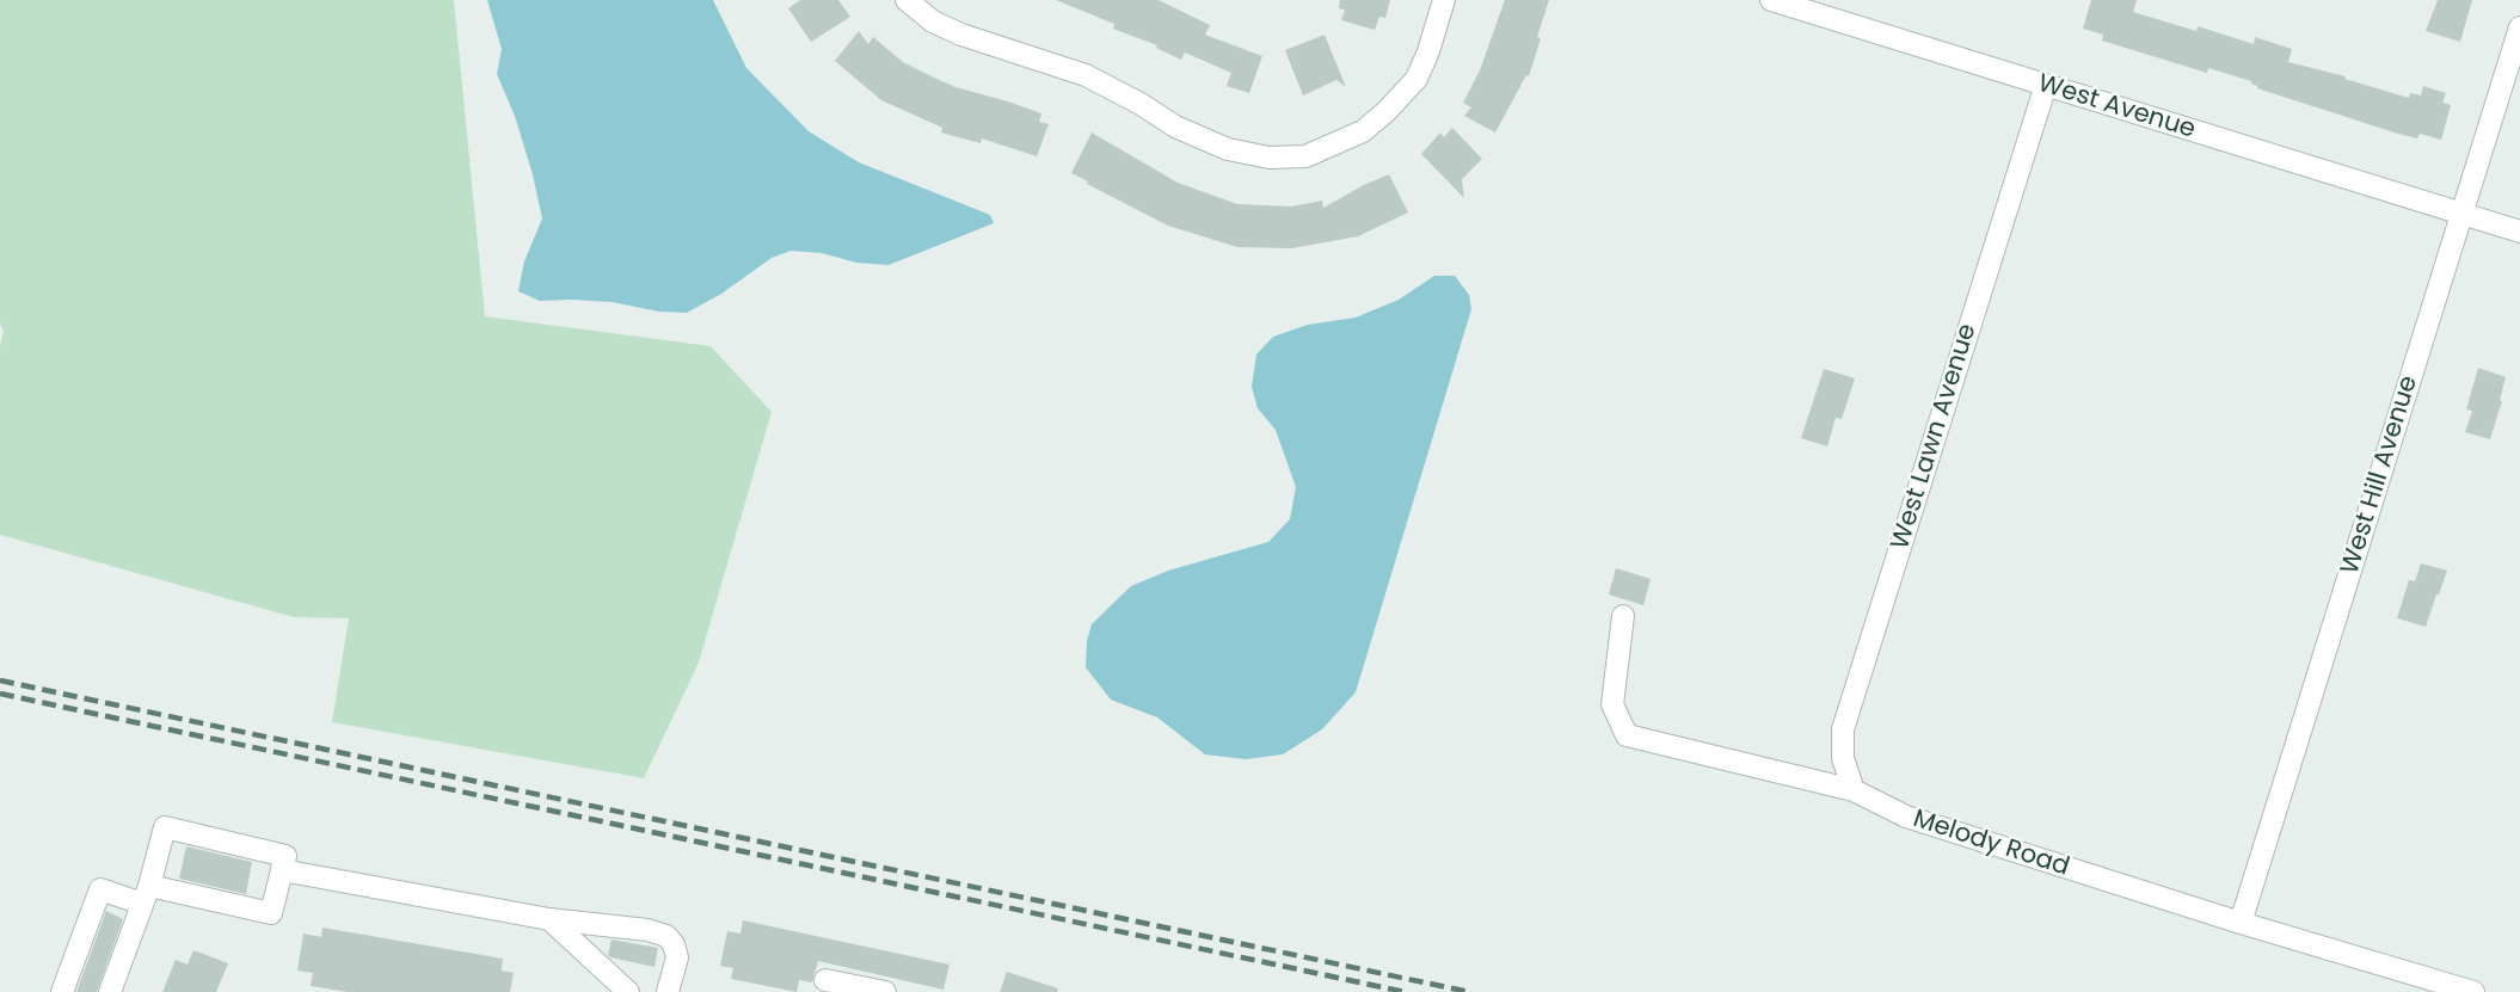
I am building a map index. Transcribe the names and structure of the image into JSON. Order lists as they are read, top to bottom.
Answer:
{
  "streets": {
    "street": [
      "West Avenue",
      "West Lawn Avenue",
      "West Hill Avenue",
      "Melody Road"
    ]
  },
  "crossings": [
    ["West Avenue", "West Lawn Avenue"],
    ["West Avenue", "West Hill Avenue"],
    ["West Lawn Avenue", "Melody Road"],
    ["West Hill Avenue", "Melody Road"]
  ]
}
